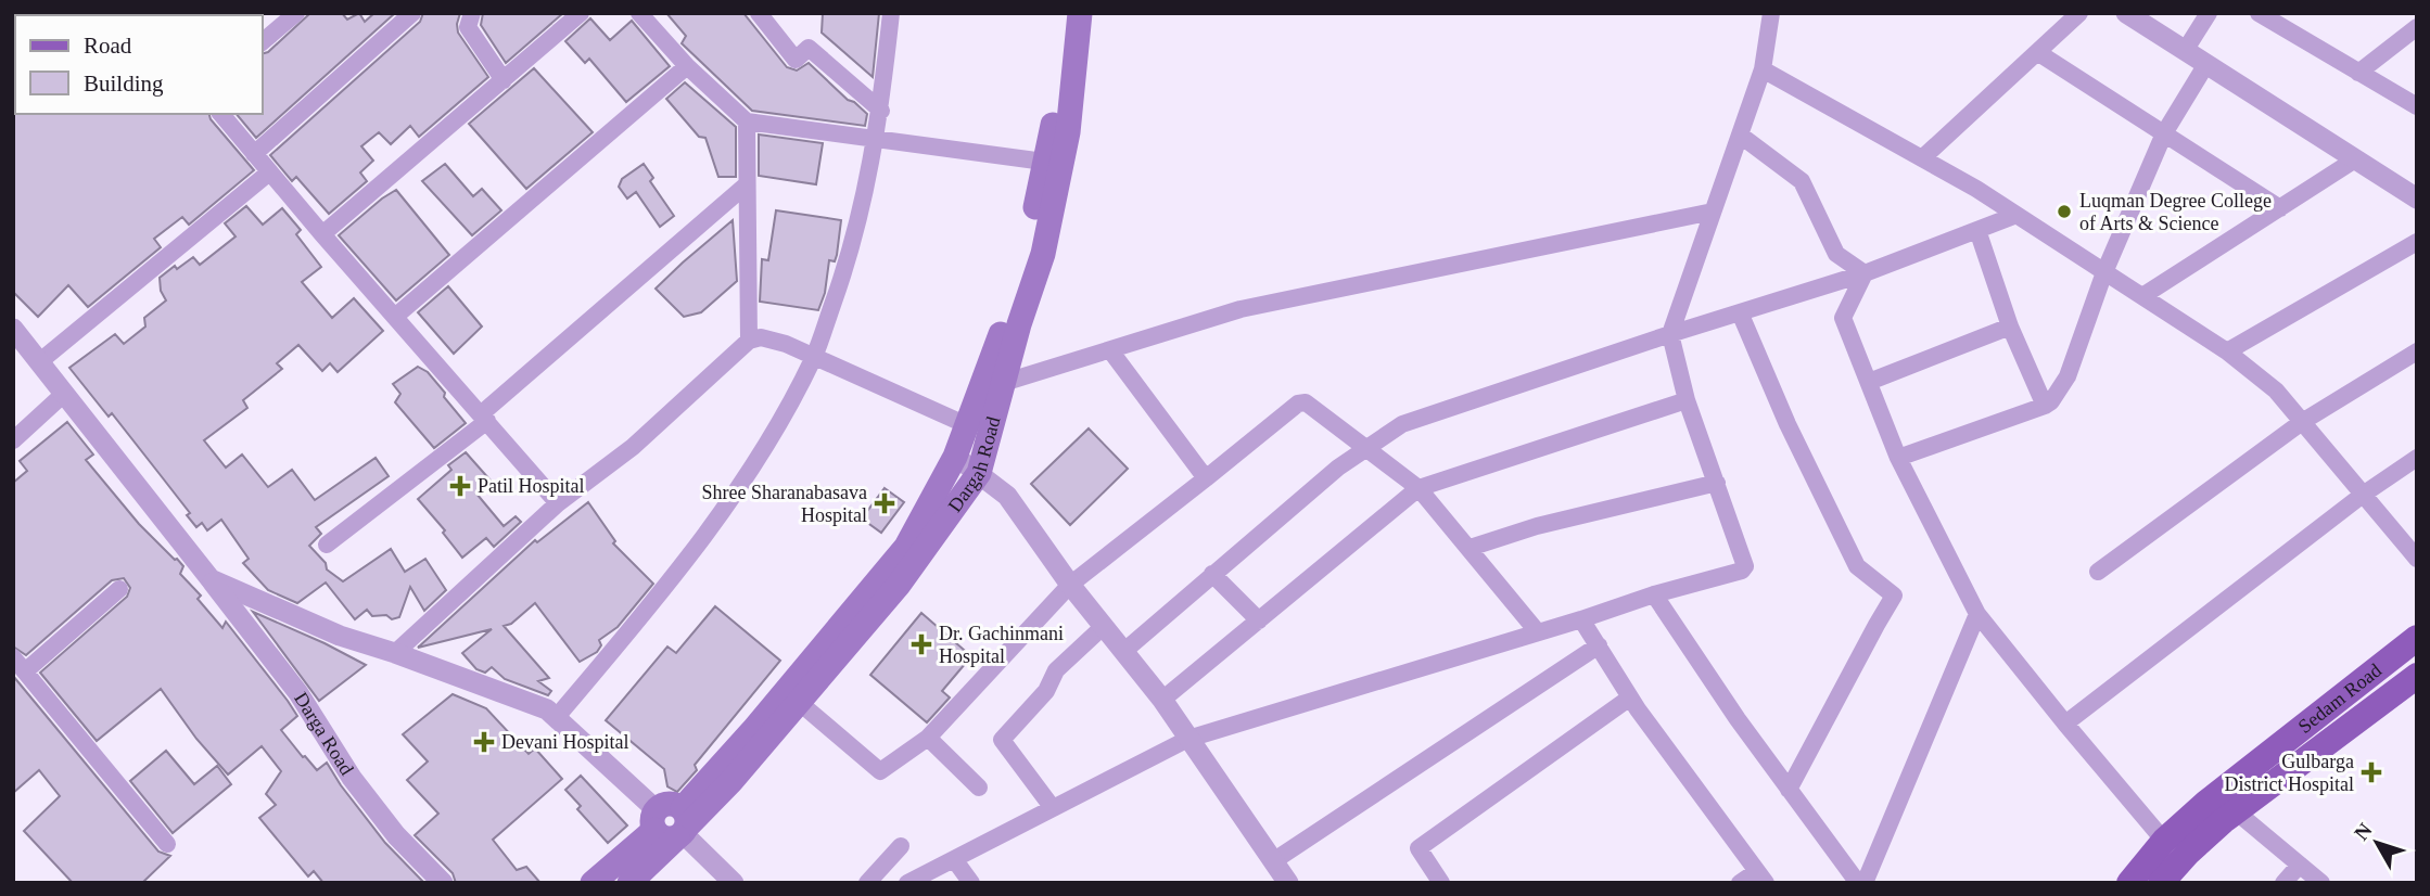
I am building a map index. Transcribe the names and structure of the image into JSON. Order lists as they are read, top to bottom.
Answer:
{
  "streets": {
    "main road": ["Dargah Road", "Sedam Road"],
    "street": ["Darga Road"]
  },
  "places": {
    "other": ["Luqman Degree College of Arts & Science"],
    "health": [
      "Patil Hospital",
      "Shree Sharanabasava Hospital",
      "Dr. Gachinmani Hospital",
      "Devani Hospital",
      "Gulbarga District Hospital"
    ]
  },
  "legend": ["Road", "Building"],
  "north": "top left"
}
